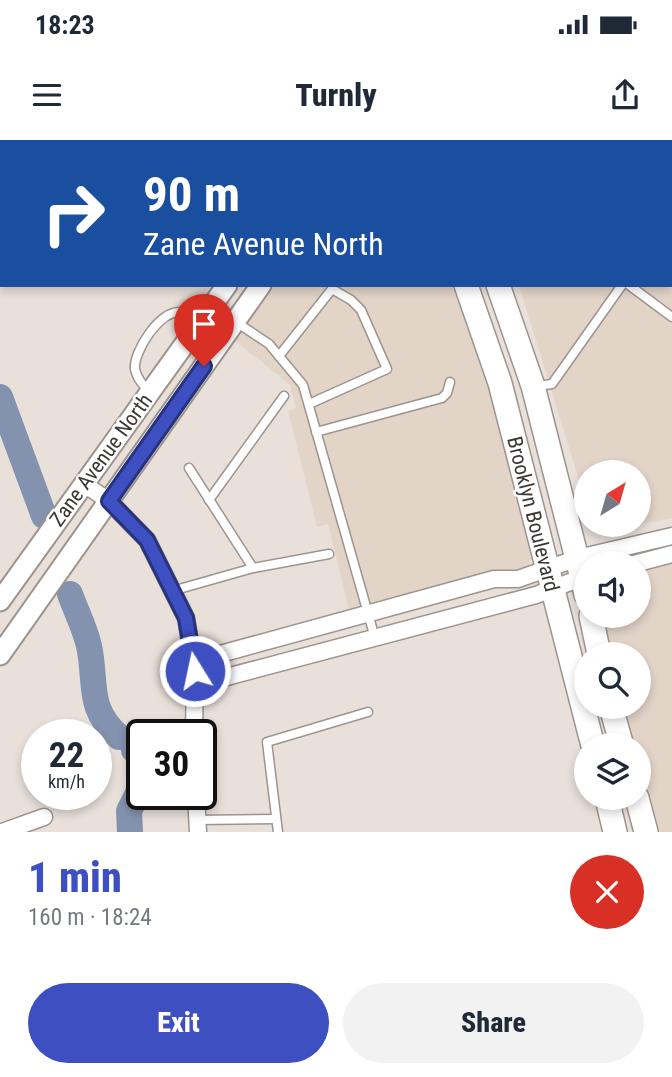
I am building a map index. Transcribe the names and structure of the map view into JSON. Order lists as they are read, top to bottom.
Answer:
{
  "streets": {
    "main road": ["Brooklyn Boulevard"],
    "street": ["Zane Avenue North"]
  },
  "north": "top right",
  "page": {
    "status": "18:23",
    "header": "Turnly",
    "turn": ["90 m", "Zane Avenue North"],
    "speed": "22 km/h",
    "limit": "30",
    "heading": ["1 min", "160 m · 18:24"],
    "buttons": ["Exit", "Share"]
  }
}
